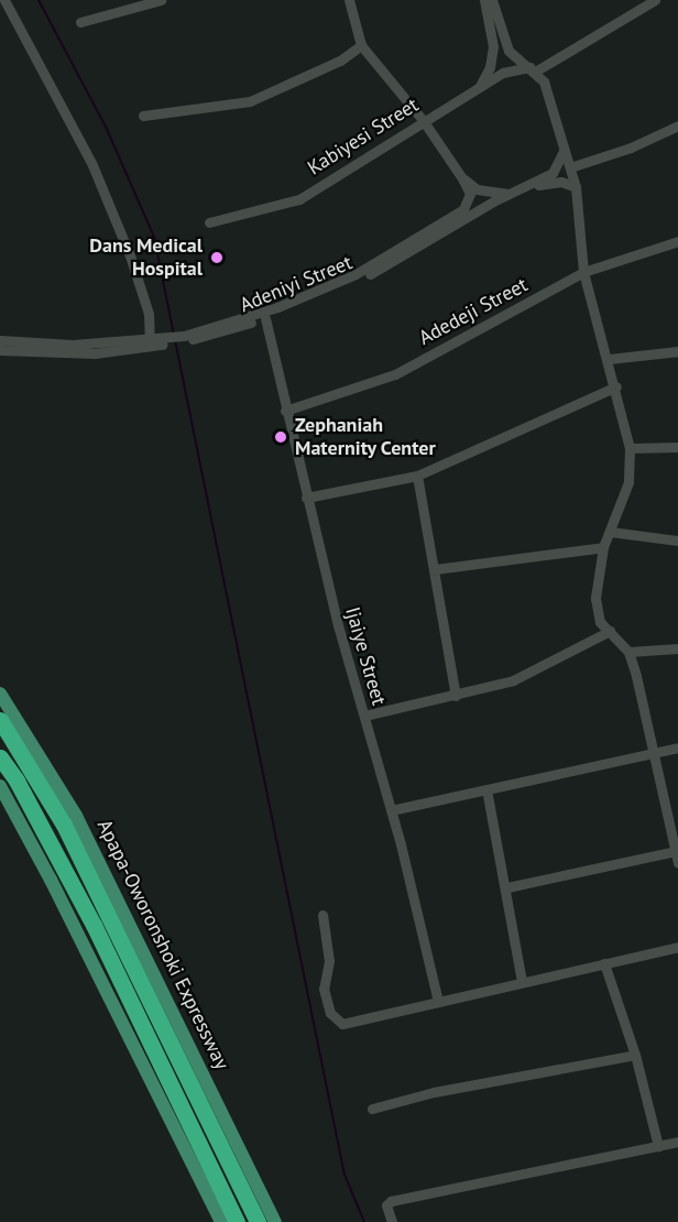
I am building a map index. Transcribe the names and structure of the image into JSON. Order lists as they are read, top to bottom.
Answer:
{
  "streets": {
    "highway": ["Apapa-Oworonshoki Expressway"],
    "street": [
      "Kabiyesi Street",
      "Adeniyi Street",
      "Adedeji Street",
      "Ijaiye Street"
    ]
  },
  "crossings": [
    ["Kabiyesi Street", "Adeniyi Street"],
    ["Adeniyi Street", "Ijaiye Street"],
    ["Adedeji Street", "Ijaiye Street"]
  ],
  "places": ["Dans Medical Hospital", "Zephaniah Maternity Center"]
}
